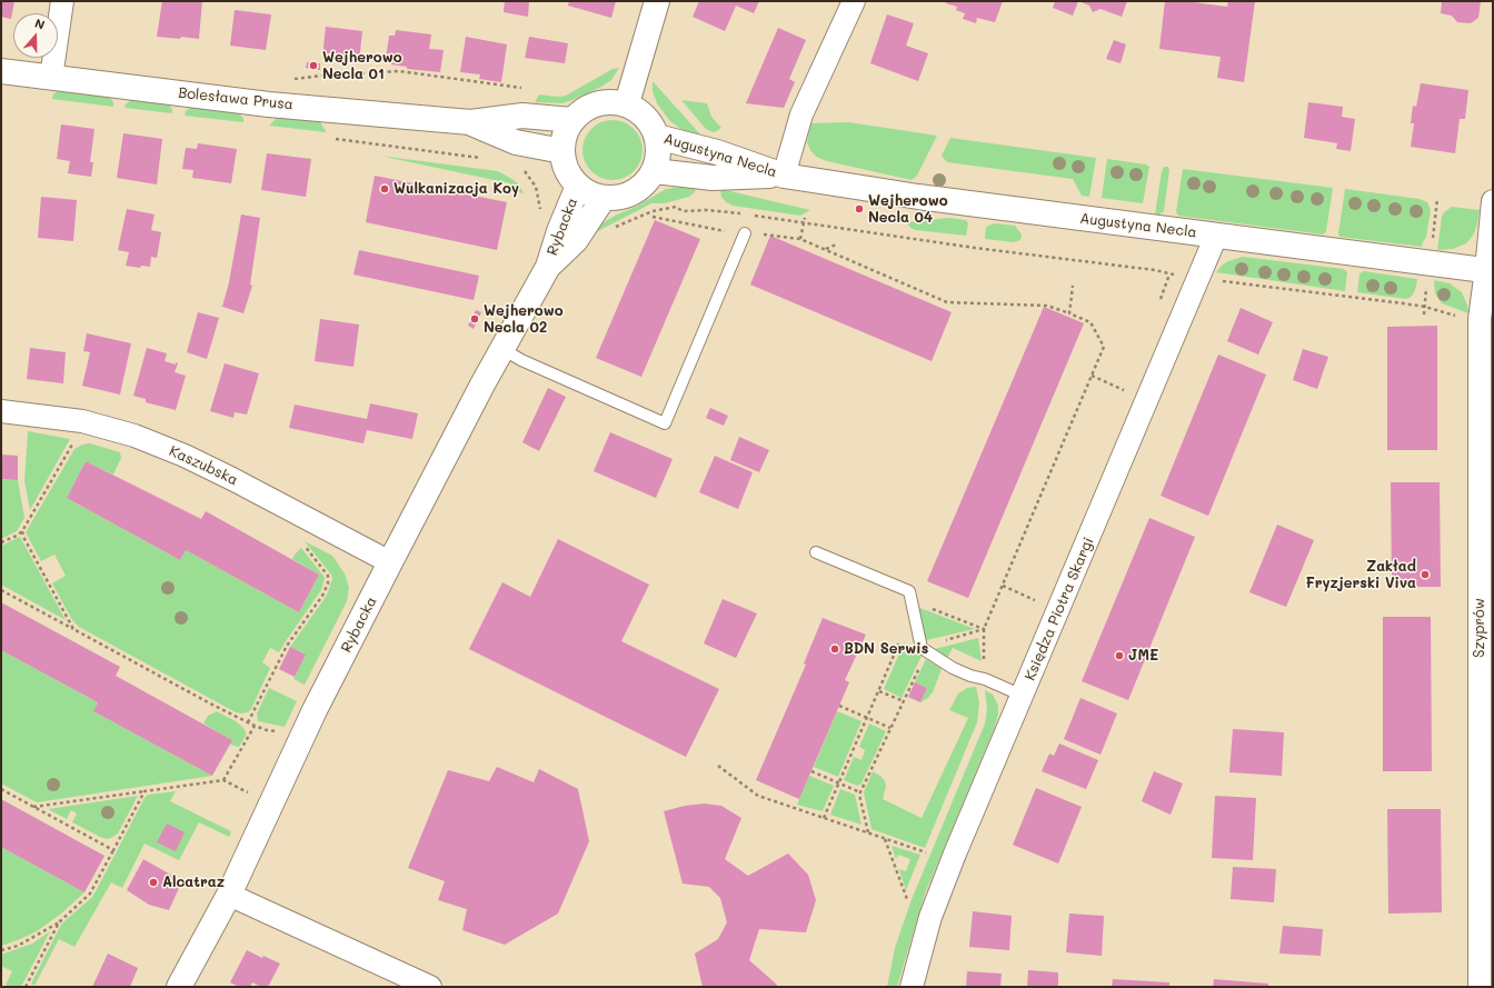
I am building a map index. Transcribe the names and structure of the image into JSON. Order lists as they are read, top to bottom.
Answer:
{
  "streets": {
    "street": [
      "Bolesława Prusa",
      "Augustyna Necla",
      "Rybacka",
      "Kaszubska",
      "Księdza Piotra Skargi",
      "Szyprów"
    ]
  },
  "crossings": [
    ["Bolesława Prusa", "Augustyna Necla"],
    ["Bolesława Prusa", "Rybacka"],
    ["Augustyna Necla", "Rybacka"],
    ["Augustyna Necla", "Księdza Piotra Skargi"],
    ["Augustyna Necla", "Szyprów"],
    ["Rybacka", "Kaszubska"]
  ],
  "places": [
    "Wejherowo Necla 01",
    "Wulkanizacja Koy",
    "Wejherowo Necla 04",
    "Wejherowo Necla 02",
    "Zakład Fryzjerski Viva",
    "BDN Serwis",
    "JME",
    "Alcatraz"
  ],
  "north": "top"
}
